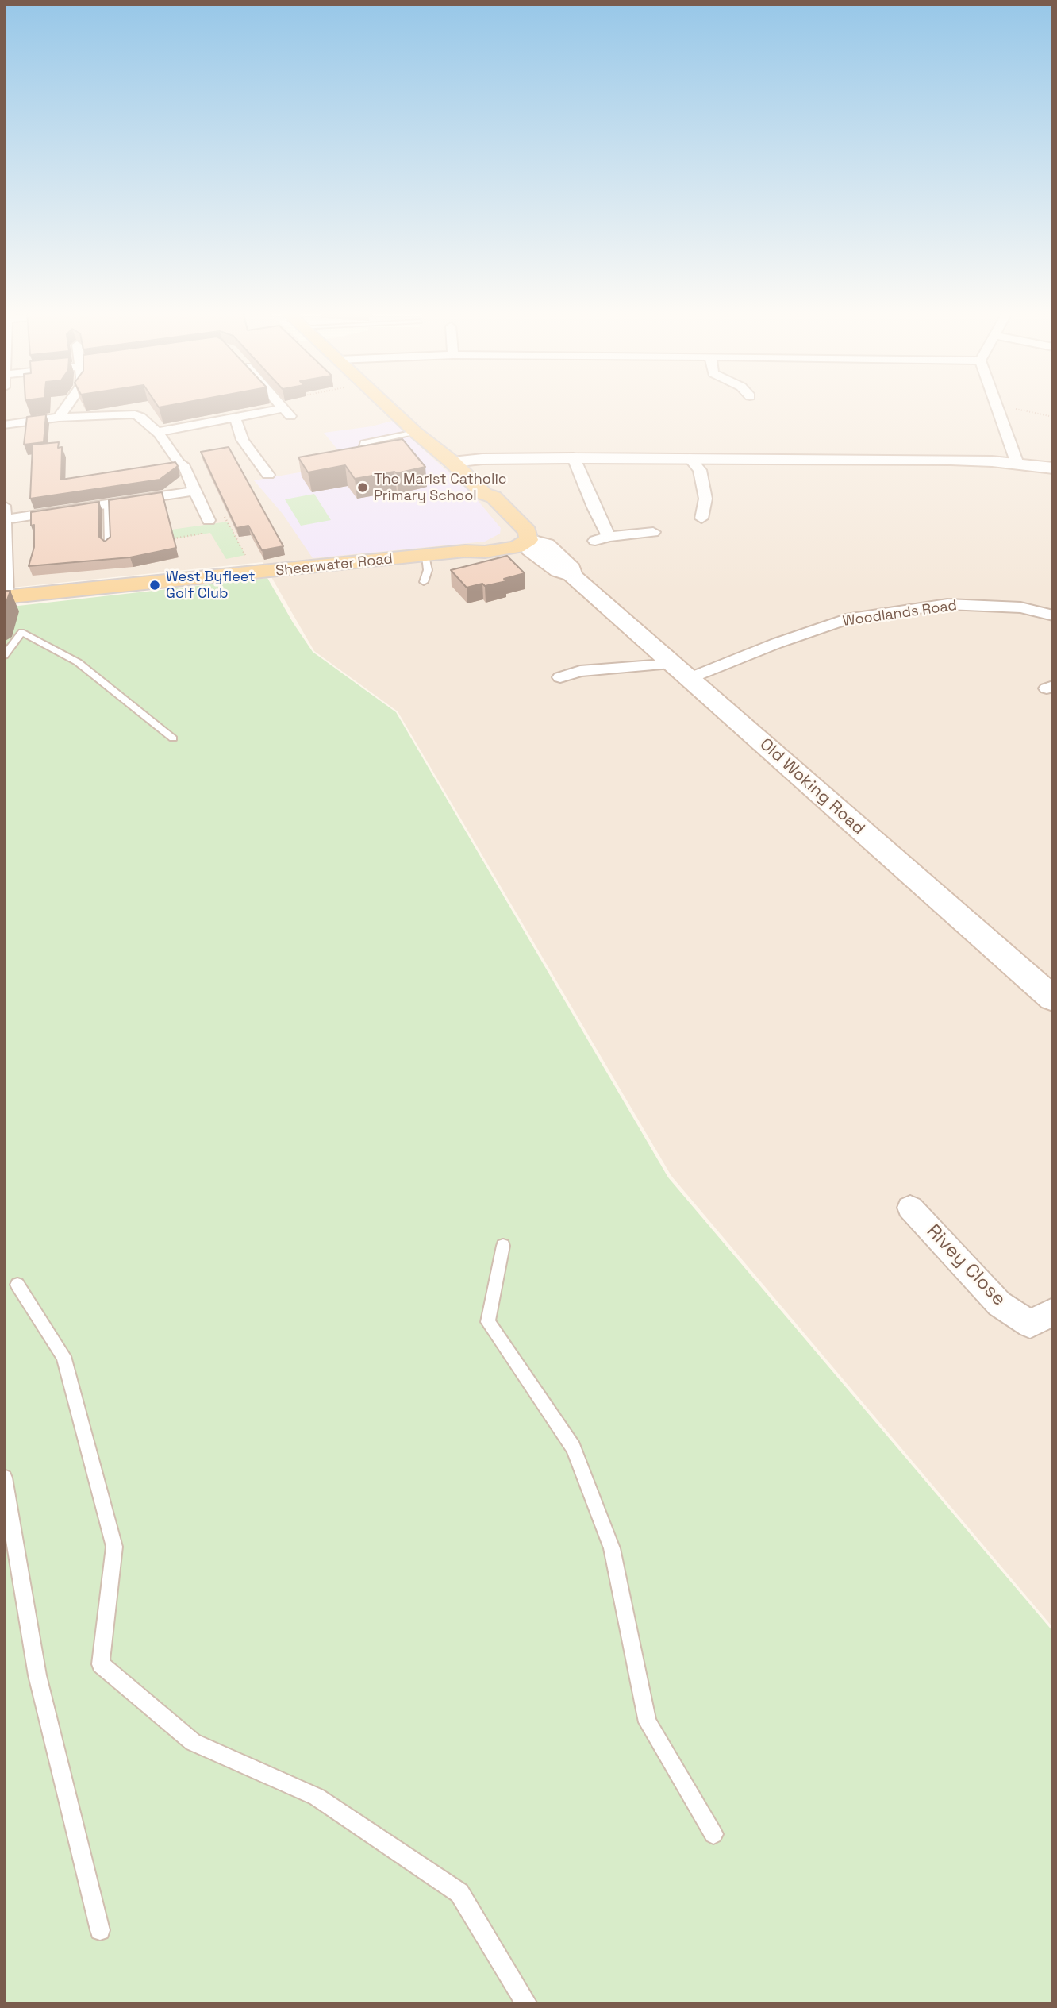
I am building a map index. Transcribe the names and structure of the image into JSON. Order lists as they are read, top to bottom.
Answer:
{
  "streets": {
    "main road": ["Sheerwater Road", "Old Woking Road"],
    "street": ["Woodlands Road", "Rivey Close"]
  },
  "crossings": [
    ["Sheerwater Road", "Old Woking Road"],
    ["Woodlands Road", "Old Woking Road"]
  ],
  "places": ["The Marist Catholic Primary School", "West Byfleet Golf Club"]
}
